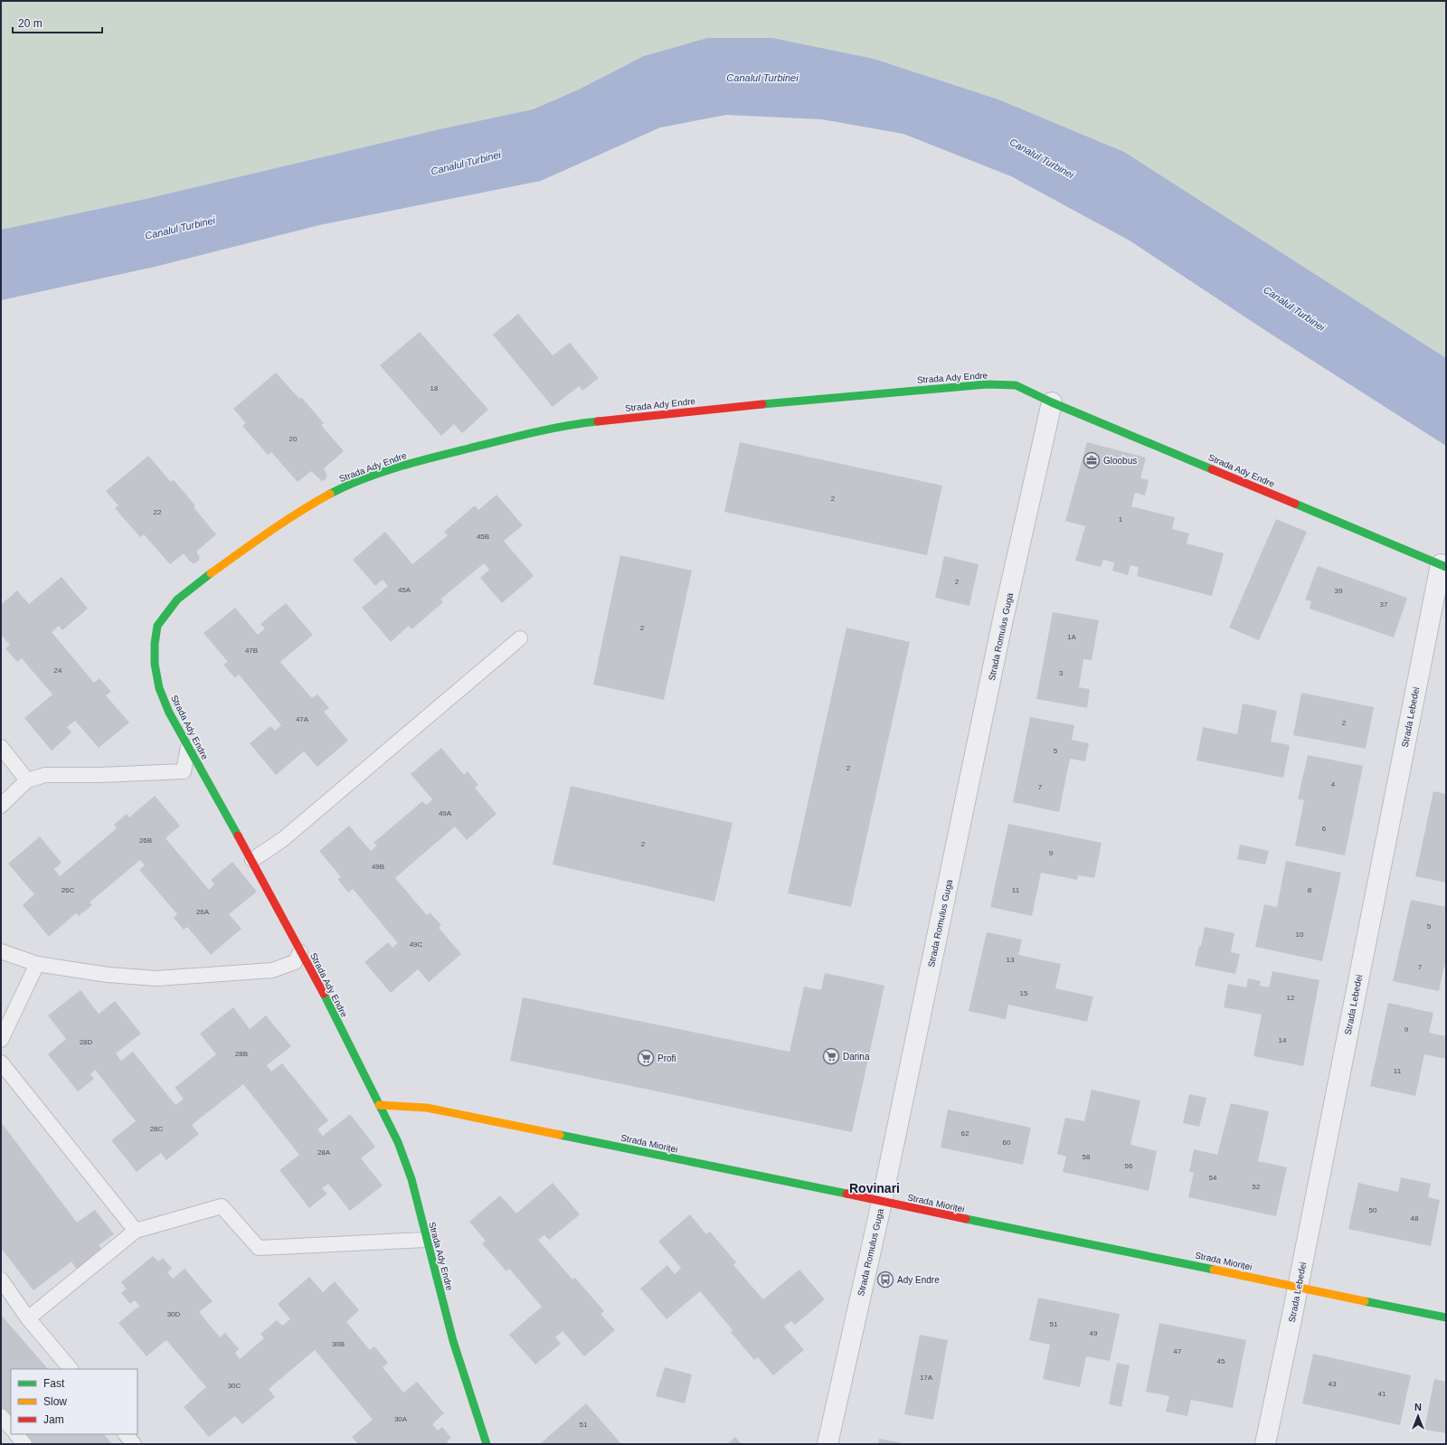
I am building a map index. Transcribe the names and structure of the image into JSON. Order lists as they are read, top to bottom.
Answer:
{
  "streets": {
    "street": [
      "Strada Ady Endre",
      "Strada Romulus Guga",
      "Strada Lebedei",
      "Strada Mioriței"
    ]
  },
  "crossings": [
    ["Strada Ady Endre", "Strada Romulus Guga"],
    ["Strada Ady Endre", "Strada Lebedei"],
    ["Strada Ady Endre", "Strada Mioriței"],
    ["Strada Romulus Guga", "Strada Mioriței"],
    ["Strada Lebedei", "Strada Mioriței"]
  ],
  "districts": ["Rovinari"],
  "water": ["Canalul Turbinei"],
  "places": {
    "office": ["Gloobus"],
    "supermarket": ["Darina", "Profi"],
    "bus stop": ["Ady Endre"]
  },
  "house_numbers": [
    "18",
    "20",
    "2",
    "22",
    "1",
    "45B",
    "2",
    "45A",
    "39",
    "37",
    "2",
    "1A",
    "47B",
    "24",
    "3",
    "47A",
    "2",
    "5",
    "2",
    "4",
    "7",
    "49A",
    "6",
    "26B",
    "2",
    "9",
    "49B",
    "26C",
    "11",
    "8",
    "26A",
    "5",
    "10",
    "49C",
    "13",
    "7",
    "15",
    "12",
    "9",
    "14",
    "28D",
    "28B",
    "11",
    "28C",
    "62",
    "60",
    "28A",
    "58",
    "56",
    "54",
    "52",
    "50",
    "48",
    "30D",
    "51",
    "49",
    "30B",
    "47",
    "45",
    "17A",
    "43",
    "30C",
    "41",
    "30A",
    "51"
  ],
  "legend": ["Fast", "Slow", "Jam"],
  "scale_bar": "20 m",
  "north": "top"
}
